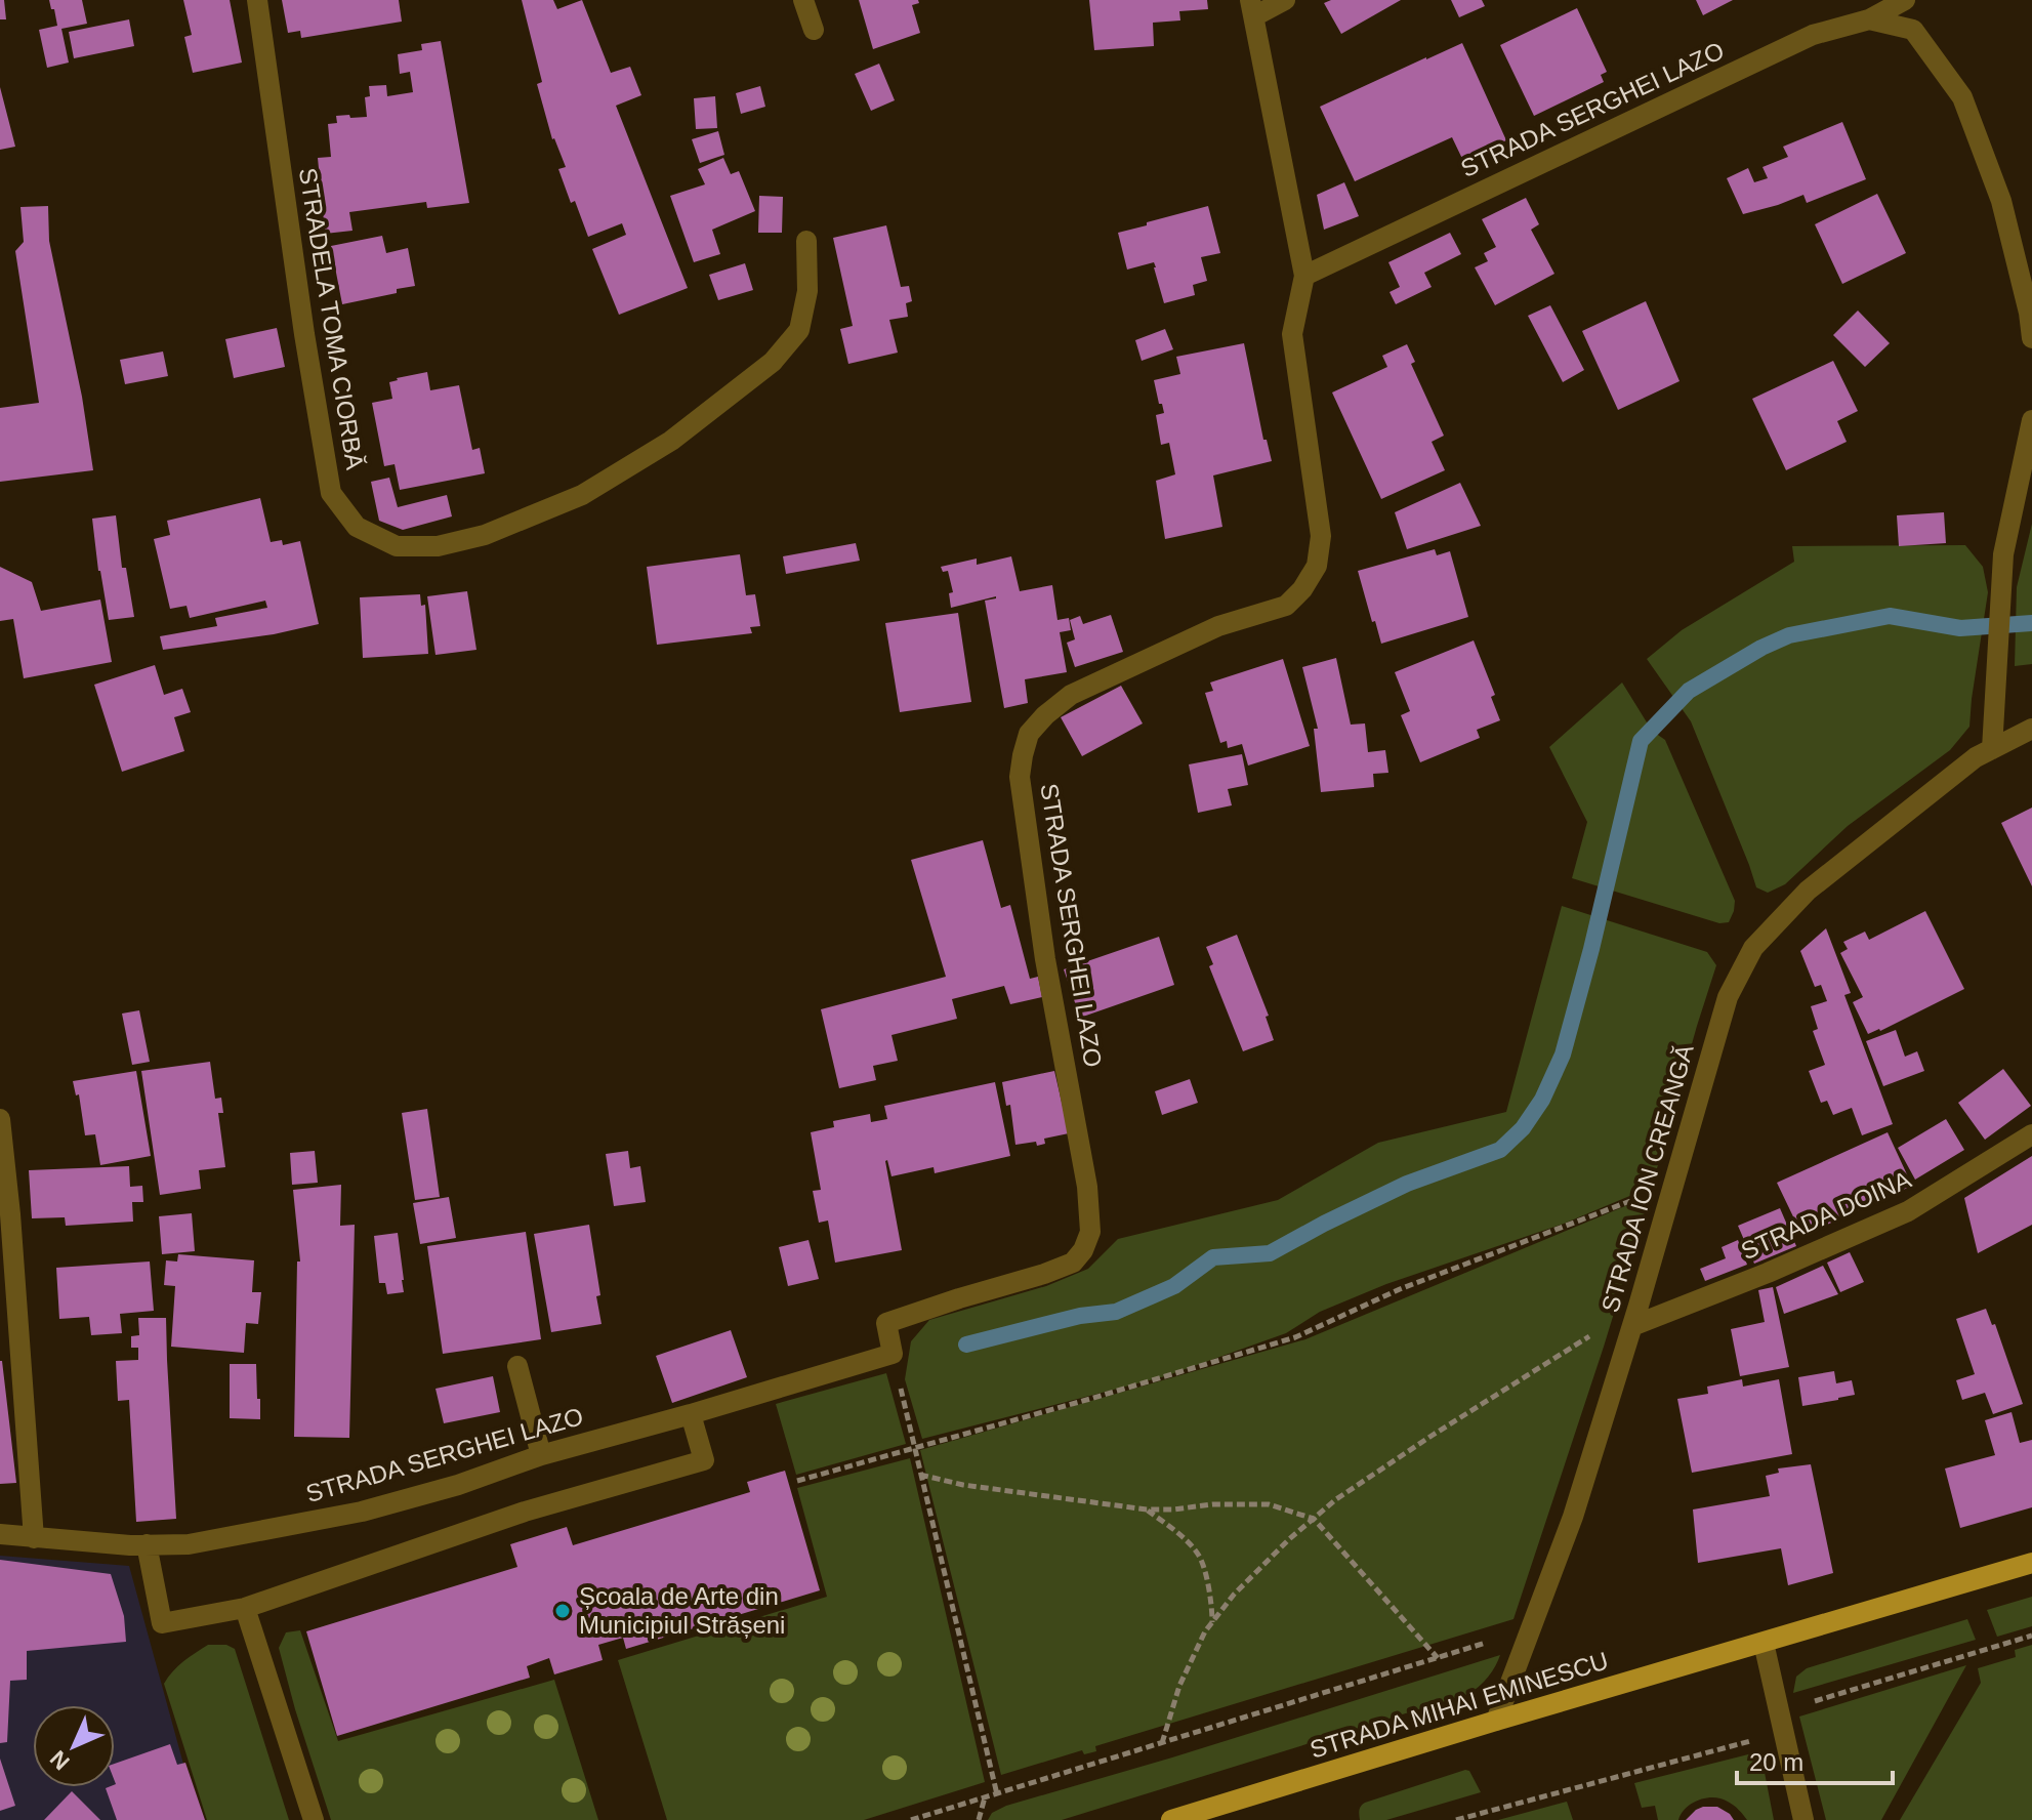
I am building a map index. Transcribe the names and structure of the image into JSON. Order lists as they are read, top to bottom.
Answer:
{
  "streets": {
    "main road": ["STRADA MIHAI EMINESCU"],
    "street": [
      "STRADA SERGHEI LAZO",
      "STRADELA TOMA CIORBĂ",
      "STRADA ION CREANGĂ",
      "STRADA DOINA"
    ]
  },
  "crossings": [
    ["STRADA ION CREANGĂ", "STRADA DOINA"],
    ["STRADA ION CREANGĂ", "STRADA MIHAI EMINESCU"]
  ],
  "places": ["Școala de Arte din Municipiul Strășeni"],
  "scale_bar": "20 m",
  "north": "bottom left"
}
